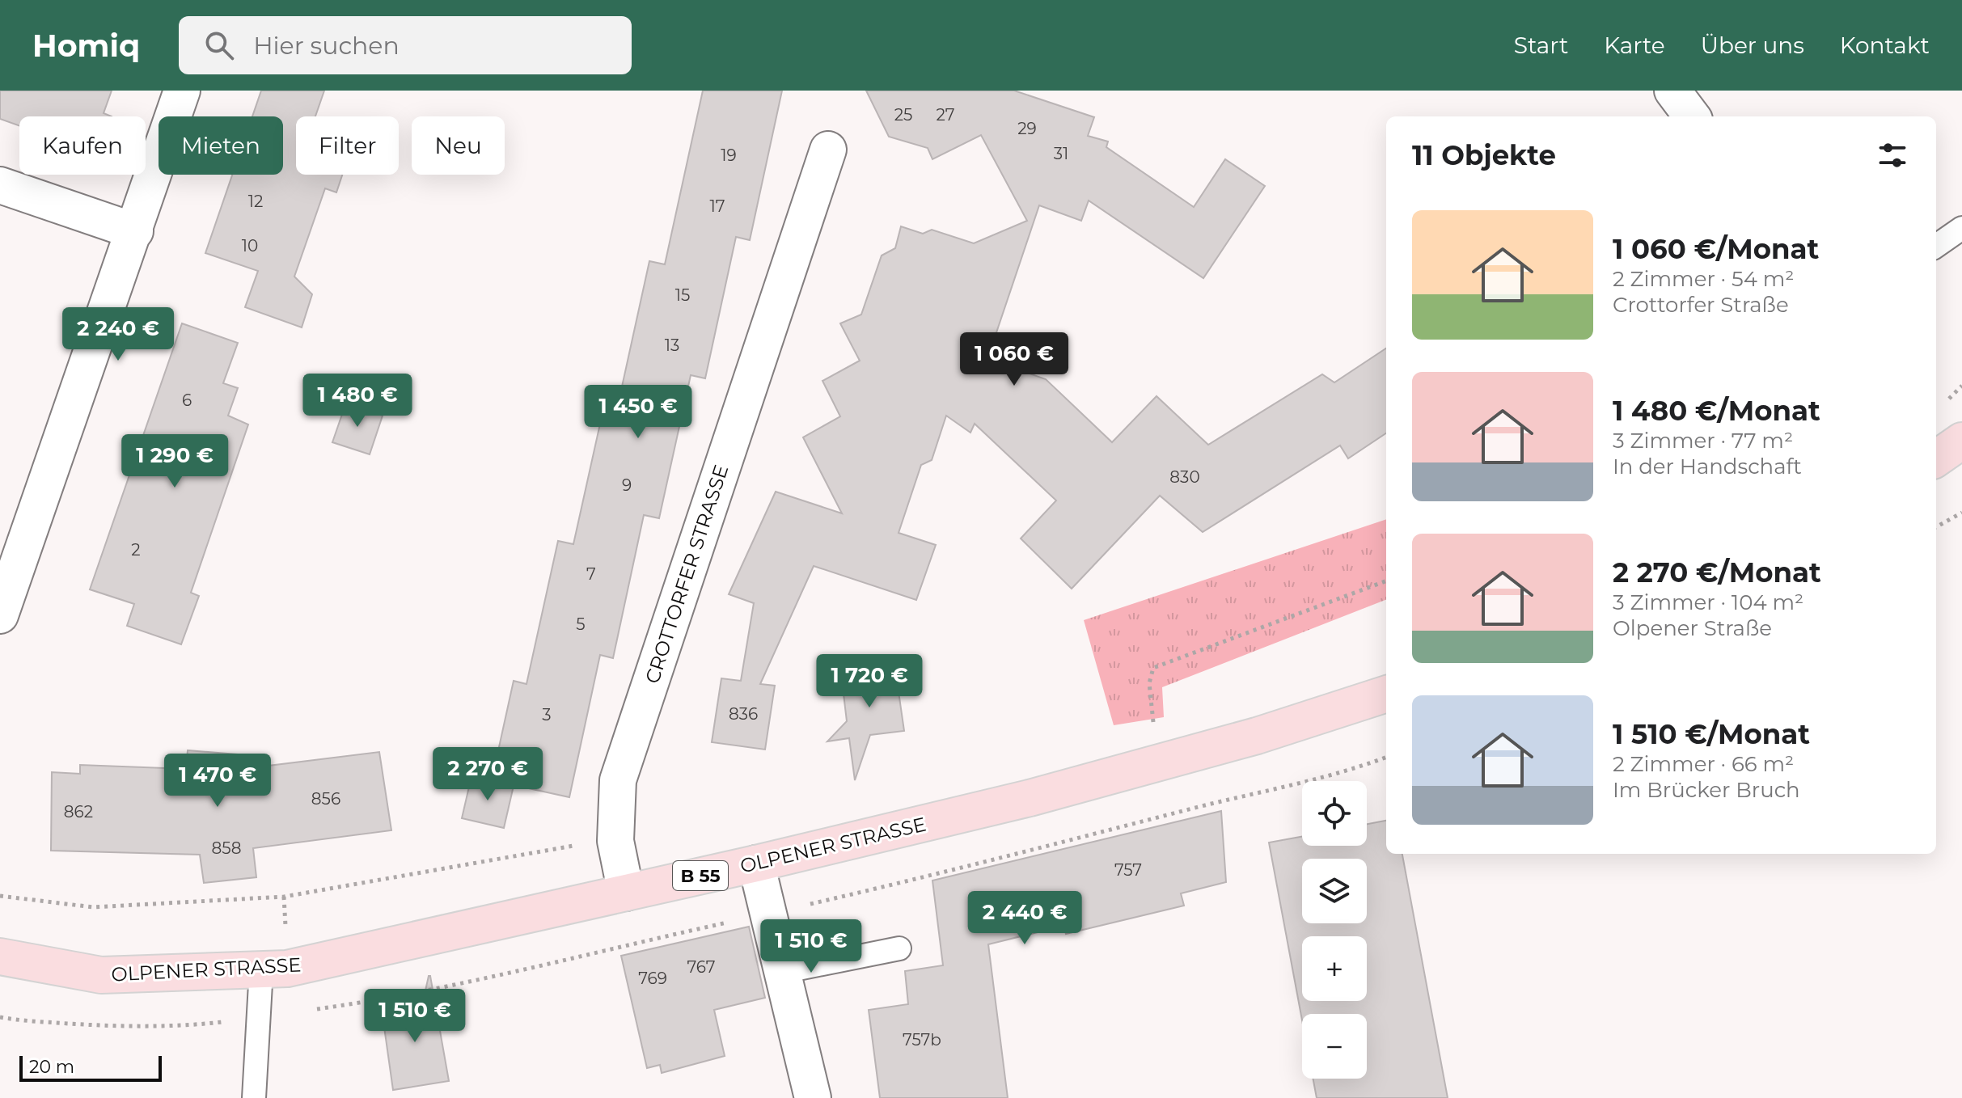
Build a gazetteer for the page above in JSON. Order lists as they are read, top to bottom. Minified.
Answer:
{"streets":{"main road":["OLPENER STRASSE","B 55"],"street":["CROTTORFER STRASSE"]},"crossings":[["CROTTORFER STRASSE","OLPENER STRASSE"]],"house_numbers":["25","27","29","31","19","12","17","10","15","13","6","830","9","2","7","5","836","3","856","862","858","757","767","769","757b"],"scale_bar":"20 m","page":{"header":"Homiq","search":"Hier suchen","nav":["Start","Karte","Über uns","Kontakt"],"chip":["Kaufen","Mieten","Filter","Neu"],"heading":"11 Objekte","list":[{"name":"1 060 €/Monat","note":"2 Zimmer · 54 m² · Crottorfer Straße"},{"name":"1 480 €/Monat","note":"3 Zimmer · 77 m² · In der Handschaft"},{"name":"2 270 €/Monat","note":"3 Zimmer · 104 m² · Olpener Straße"},{"name":"1 510 €/Monat","note":"2 Zimmer · 66 m² · Im Brücker Bruch"}],"price":["2 240 €","1 060 €","1 480 €","1 450 €","1 290 €","1 720 €","2 270 €","1 470 €","2 440 €","1 510 €","1 510 €"],"map_buttons":["+","−"],"scale":"20 m"}}
